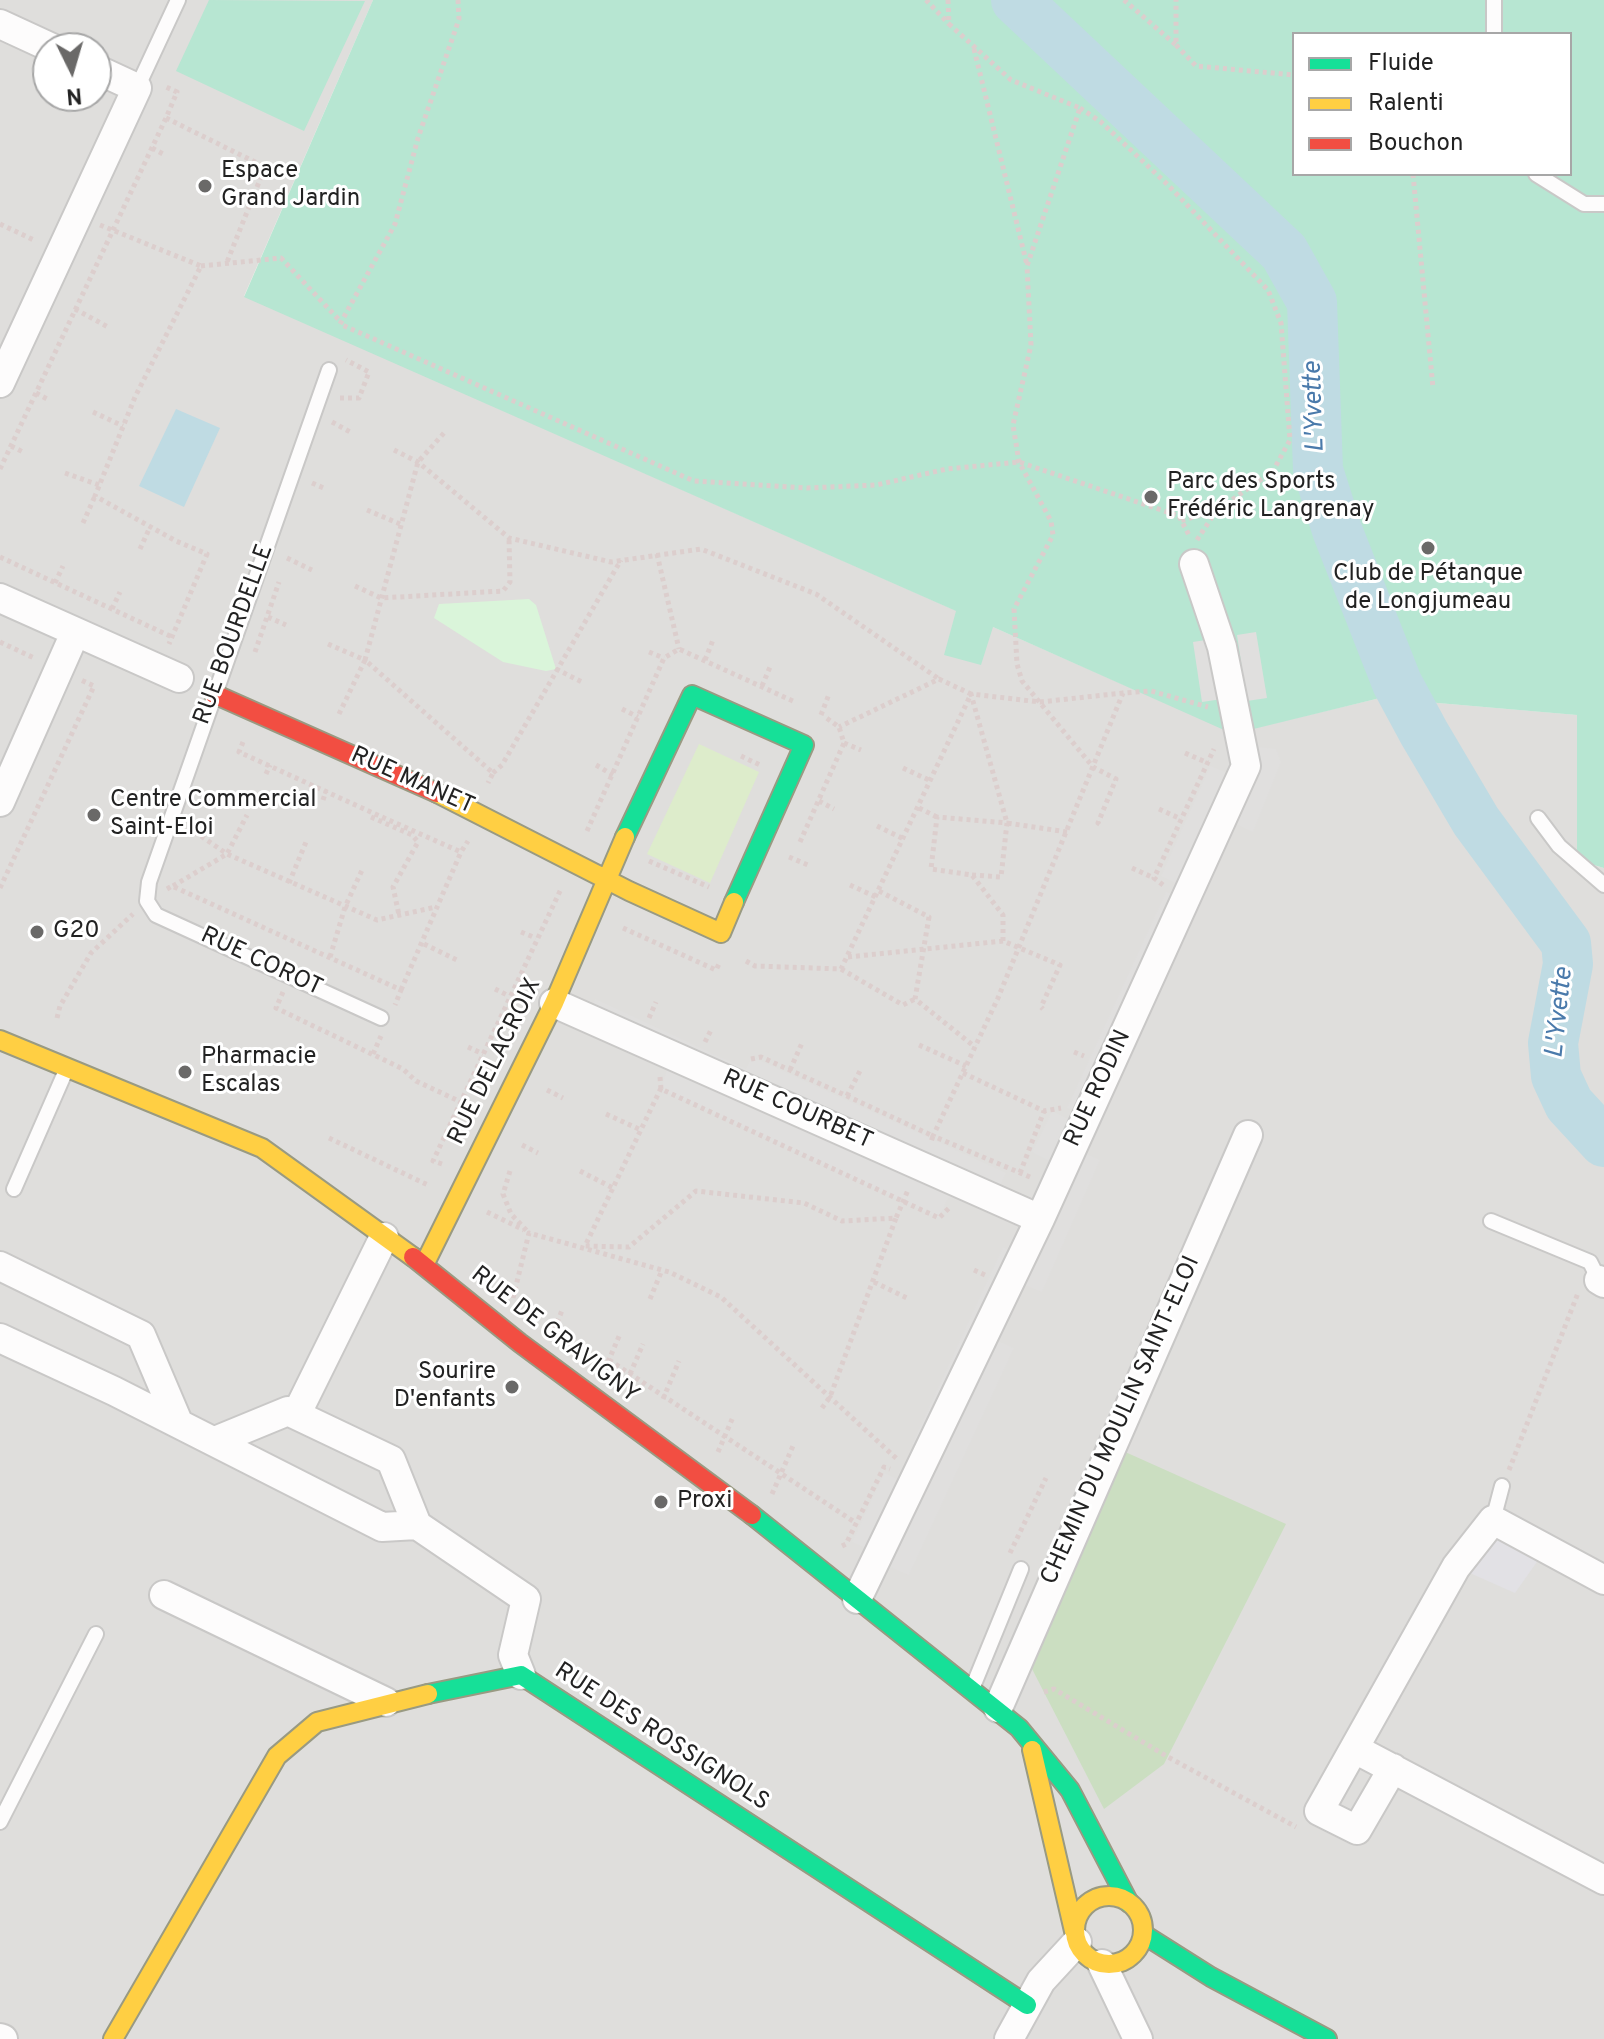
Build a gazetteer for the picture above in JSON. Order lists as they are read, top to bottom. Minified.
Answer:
{"streets":{"street":["RUE MANET","RUE DELACROIX","RUE RODIN","RUE COURBET","RUE DE GRAVIGNY","CHEMIN DU MOULIN SAINT-ELOI","RUE DES ROSSIGNOLS"],"lane":["RUE BOURDELLE","RUE COROT"]},"crossings":[["RUE BOURDELLE","RUE MANET"],["RUE BOURDELLE","RUE COROT"],["RUE MANET","RUE DELACROIX"],["RUE DELACROIX","RUE COURBET"],["RUE DELACROIX","RUE DE GRAVIGNY"],["RUE RODIN","RUE COURBET"],["RUE RODIN","RUE DE GRAVIGNY"],["RUE DE GRAVIGNY","CHEMIN DU MOULIN SAINT-ELOI"]],"water":["L'Yvette"],"places":["Espace Grand Jardin","Parc des Sports Frédéric Langrenay","Club de Pétanque de Longjumeau","Centre Commercial Saint-Eloi","G20","Pharmacie Escalas","Sourire D'enfants","Proxi"],"legend":["Fluide","Ralenti","Bouchon"],"north":"bottom"}
